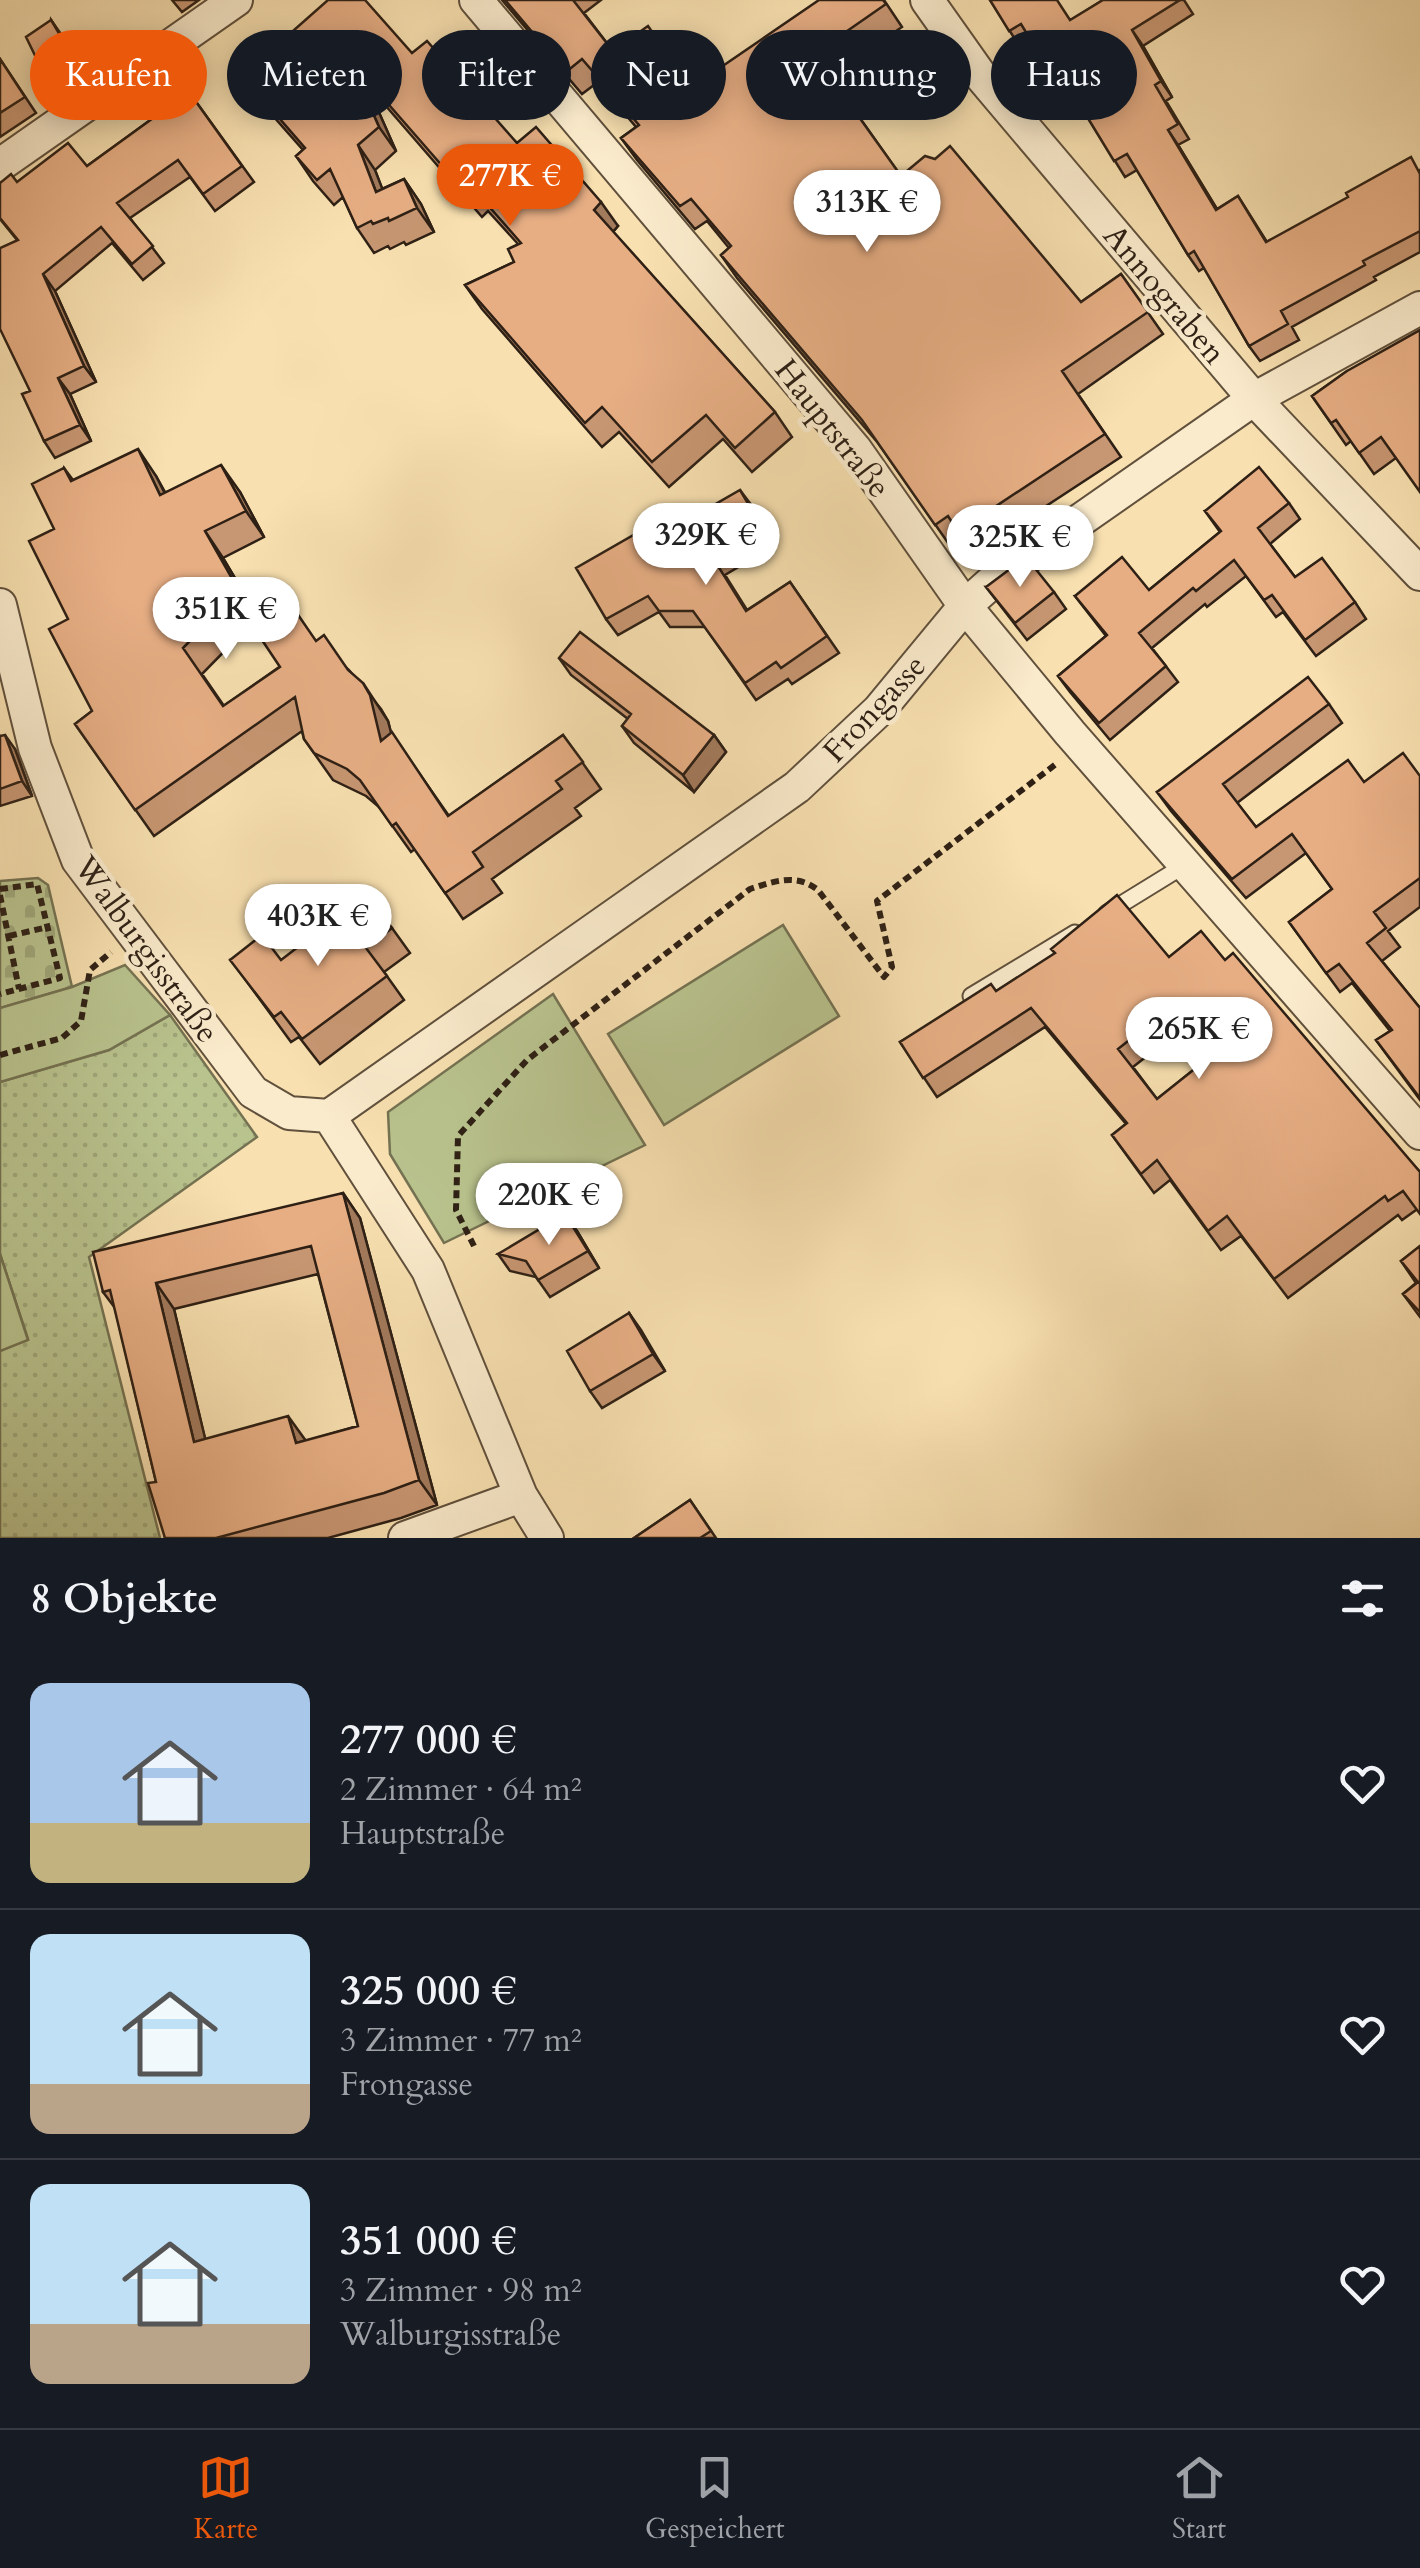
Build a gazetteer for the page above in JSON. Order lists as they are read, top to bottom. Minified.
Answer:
{"streets":{"street":["Annograben","Hauptstraße","Frongasse","Walburgisstraße"]},"crossings":[["Annograben","Frongasse"],["Hauptstraße","Frongasse"],["Frongasse","Walburgisstraße"]],"page":{"chip":["Kaufen","Mieten","Filter","Neu","Wohnung","Haus"],"price":["277K €","313K €","329K €","325K €","351K €","403K €","265K €","220K €"],"heading":"8 Objekte","list":[{"name":"277 000 €","note":"2 Zimmer · 64 m² · Hauptstraße"},{"name":"325 000 €","note":"3 Zimmer · 77 m² · Frongasse"},{"name":"351 000 €","note":"3 Zimmer · 98 m² · Walburgisstraße"}],"tabs":["Karte","Gespeichert","Start"]}}
